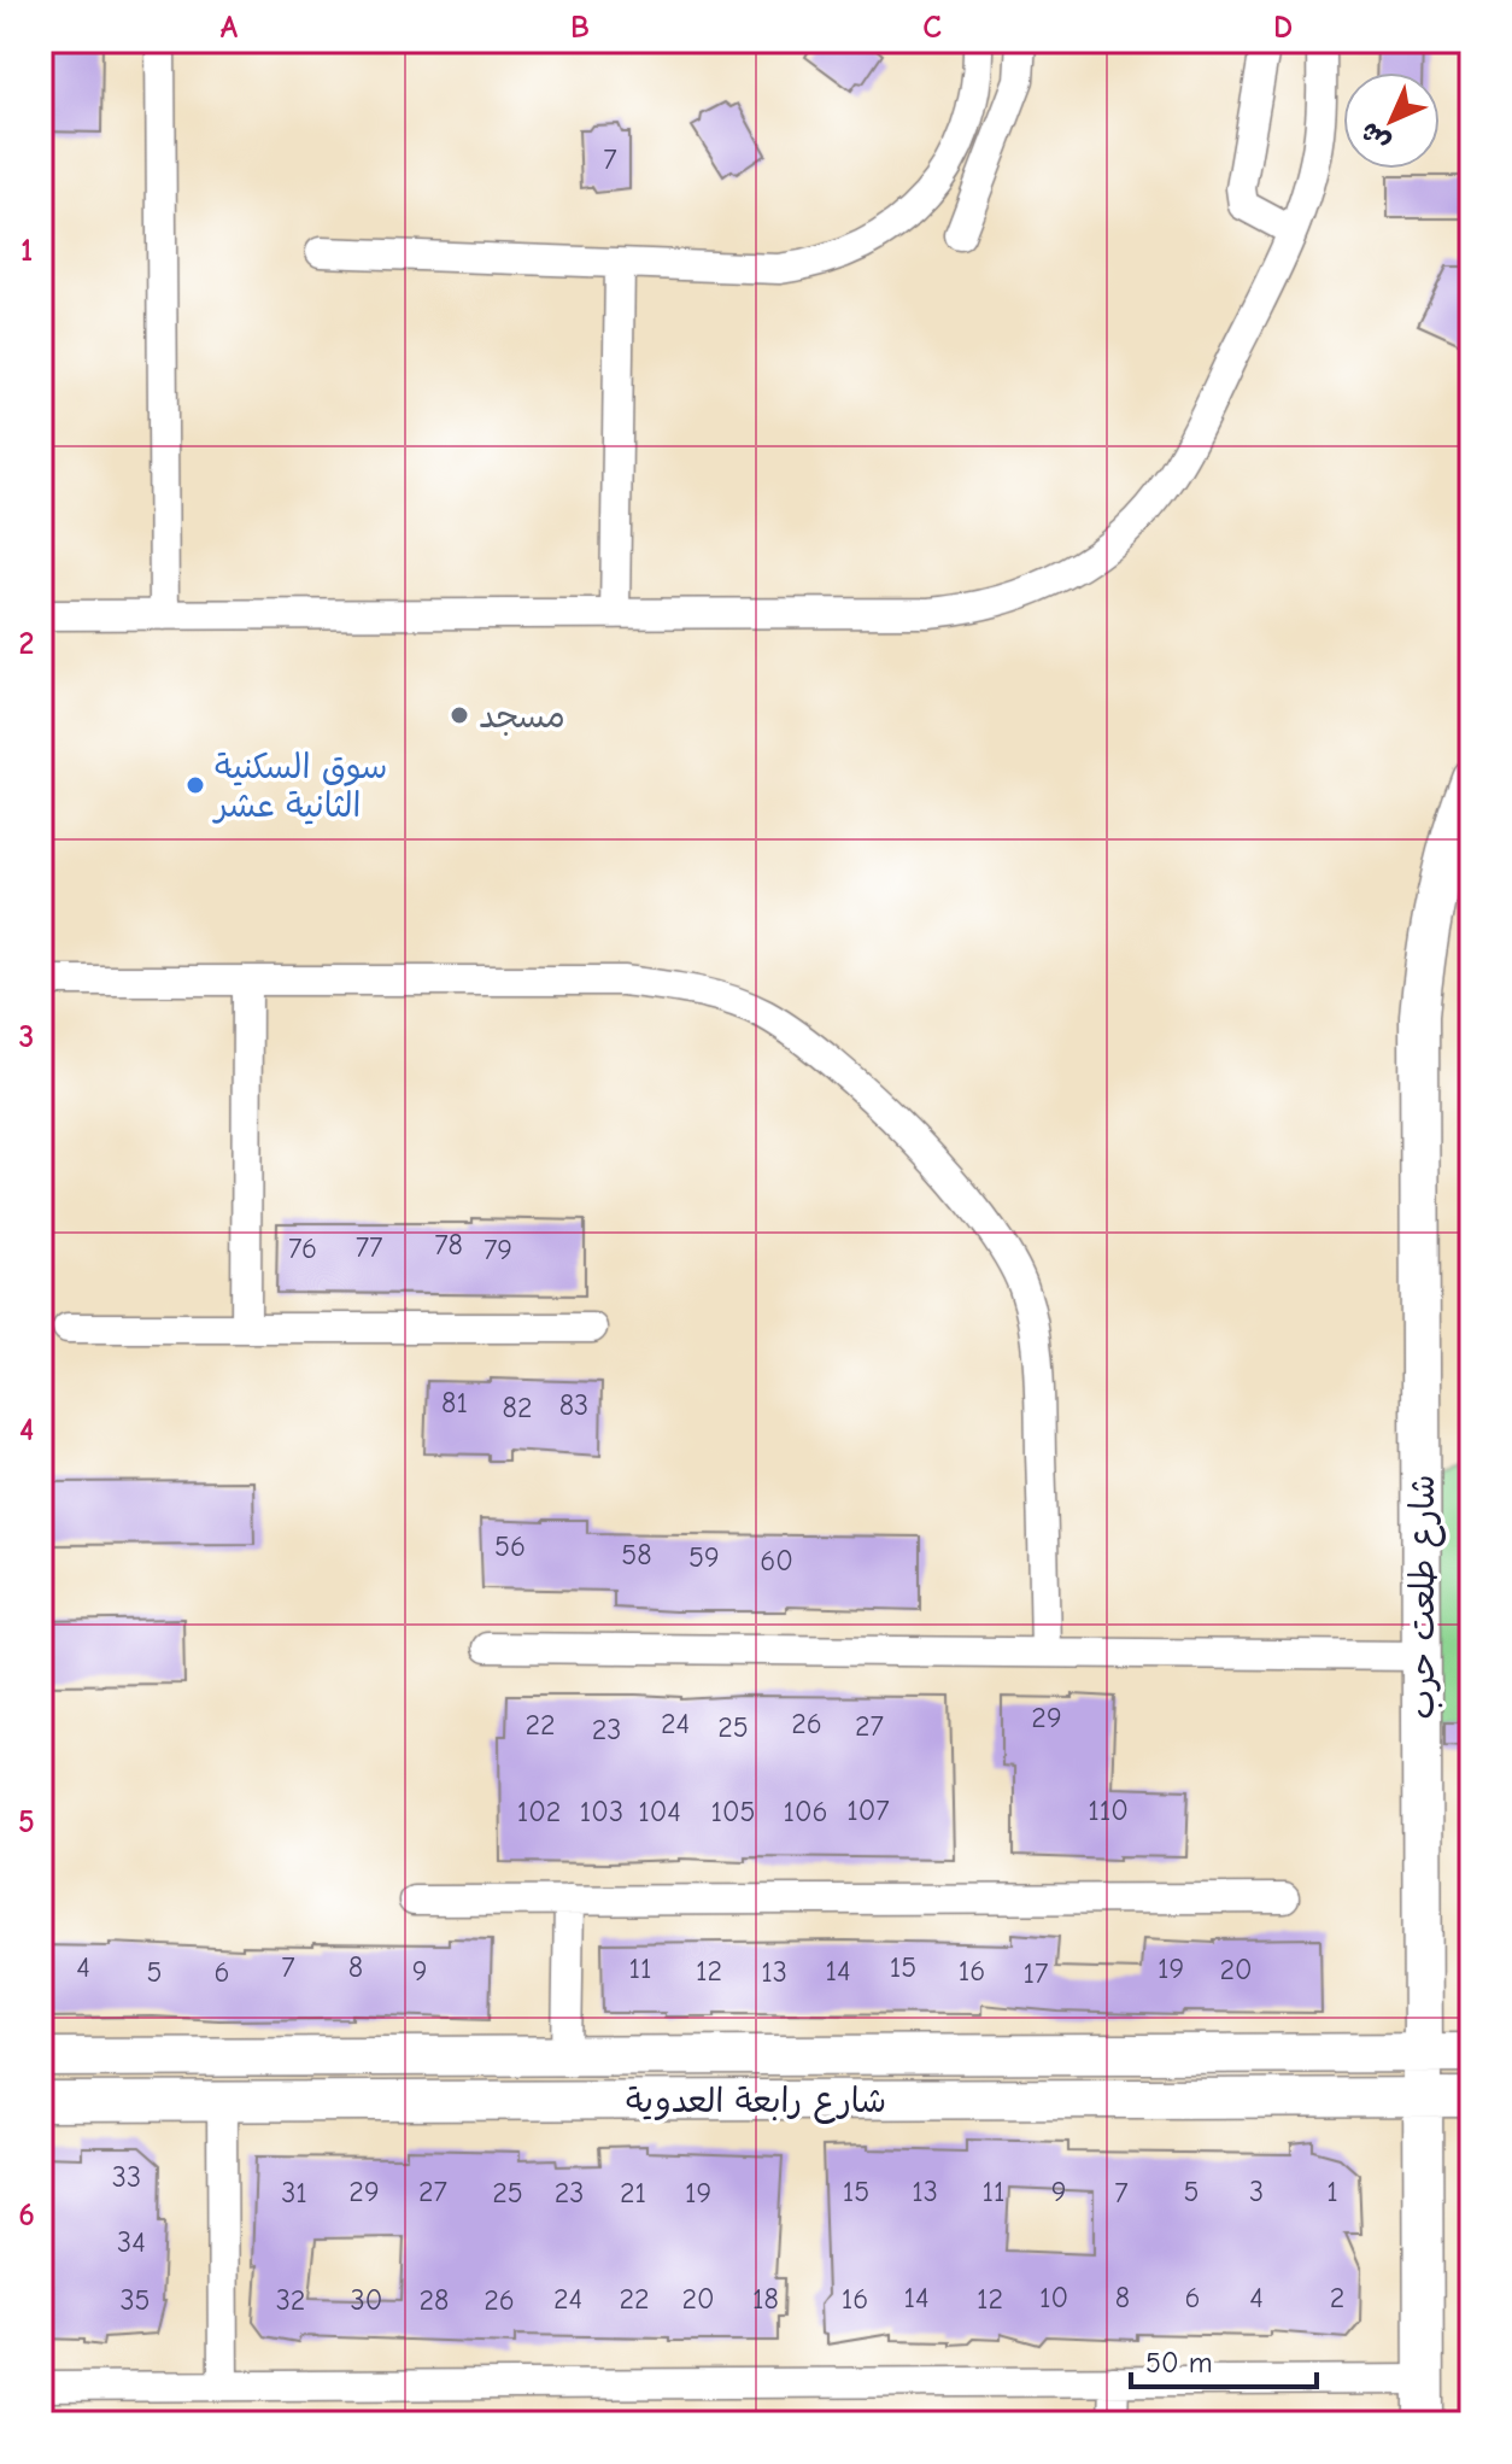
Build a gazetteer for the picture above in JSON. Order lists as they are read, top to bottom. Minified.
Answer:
{"streets":{"street":["شارع طلعت حرب","شارع رابعة العدوية"]},"crossings":[["شارع طلعت حرب","شارع رابعة العدوية"]],"places":["مسجد","سوق السكنية الثانية عشر"],"house_numbers":["7","78","77","76","79","81","83","82","56","58","59","60","29","24","26","22","27","25","23","107","110","102","103","104","105","106","4","7","8","15","11","19","20","9","12","14","16","5","6","13","17","33","29","27","15","13","11","9","5","3","1","31","25","23","21","19","7","34","14","10","8","6","4","2","24","22","20","18","16","12","35","32","30","28","26"],"scale_bar":"50 m","north":"bottom left","grid":{"columns":["A","B","C","D"],"rows":["1","2","3","4","5","6"]}}
